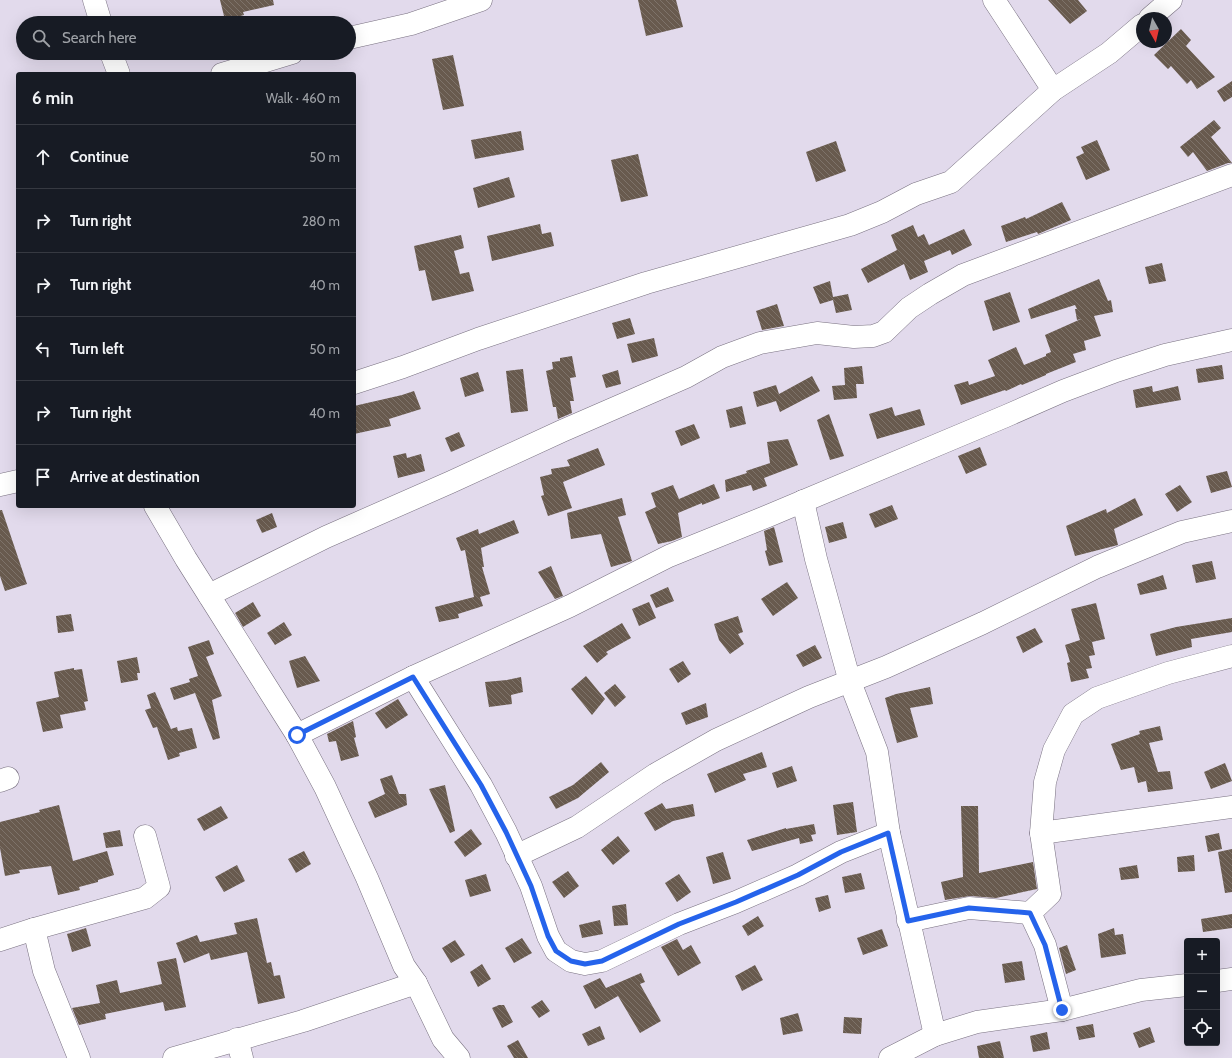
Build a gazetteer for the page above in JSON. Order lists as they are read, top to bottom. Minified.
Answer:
{"north":"bottom","page":{"search":"Search here","heading":["6 min","Walk · 460 m"],"list":[["Continue","50 m"],["Turn right","280 m"],["Turn right","40 m"],["Turn left","50 m"],["Turn right","40 m"],"Arrive at destination"],"map_buttons":["+","−"]}}
